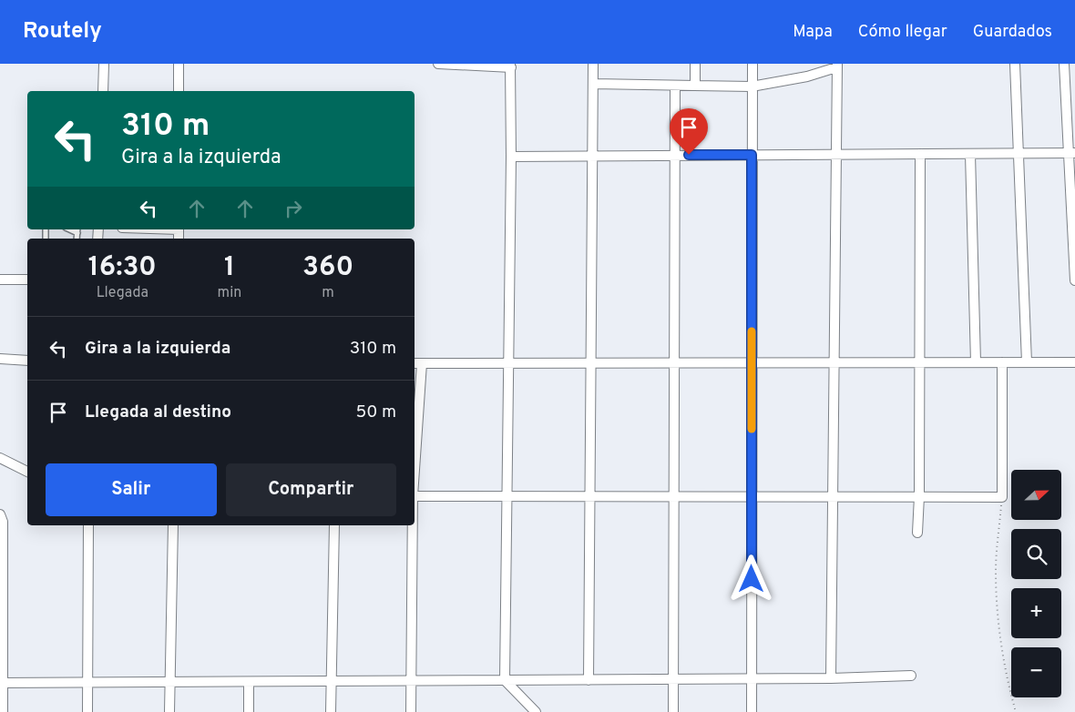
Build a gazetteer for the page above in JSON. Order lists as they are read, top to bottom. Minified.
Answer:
{"north":"right","page":{"header":"Routely","nav":["Mapa","Cómo llegar","Guardados"],"turn":["310 m","Gira a la izquierda"],"eta":["16:30","Llegada","1","min","360","m"],"list":[{"name":"Gira a la izquierda","value":"310 m"},{"name":"Llegada al destino","value":"50 m"}],"buttons":["Salir","Compartir"],"map_buttons":["+","−"]}}
